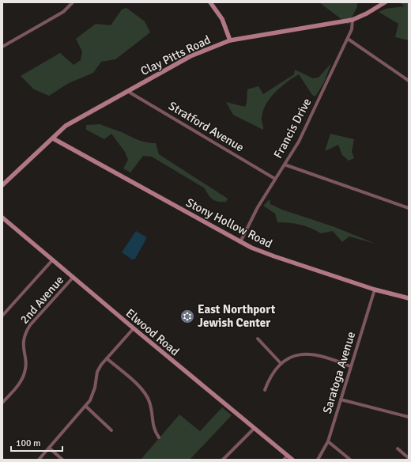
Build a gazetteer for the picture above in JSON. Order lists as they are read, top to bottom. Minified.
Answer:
{"streets":{"street":["Clay Pitts Road","Stratford Avenue","Francis Drive","Stony Hollow Road","2nd Avenue","Elwood Road","Saratoga Avenue"]},"crossings":[["Clay Pitts Road","Stratford Avenue"],["Clay Pitts Road","Francis Drive"],["Clay Pitts Road","Stony Hollow Road"],["Stratford Avenue","Francis Drive"],["Francis Drive","Stony Hollow Road"],["Stony Hollow Road","Saratoga Avenue"],["2nd Avenue","Elwood Road"]],"places":{"synagogue":["East Northport Jewish Center"]},"scale_bar":"100 m"}
